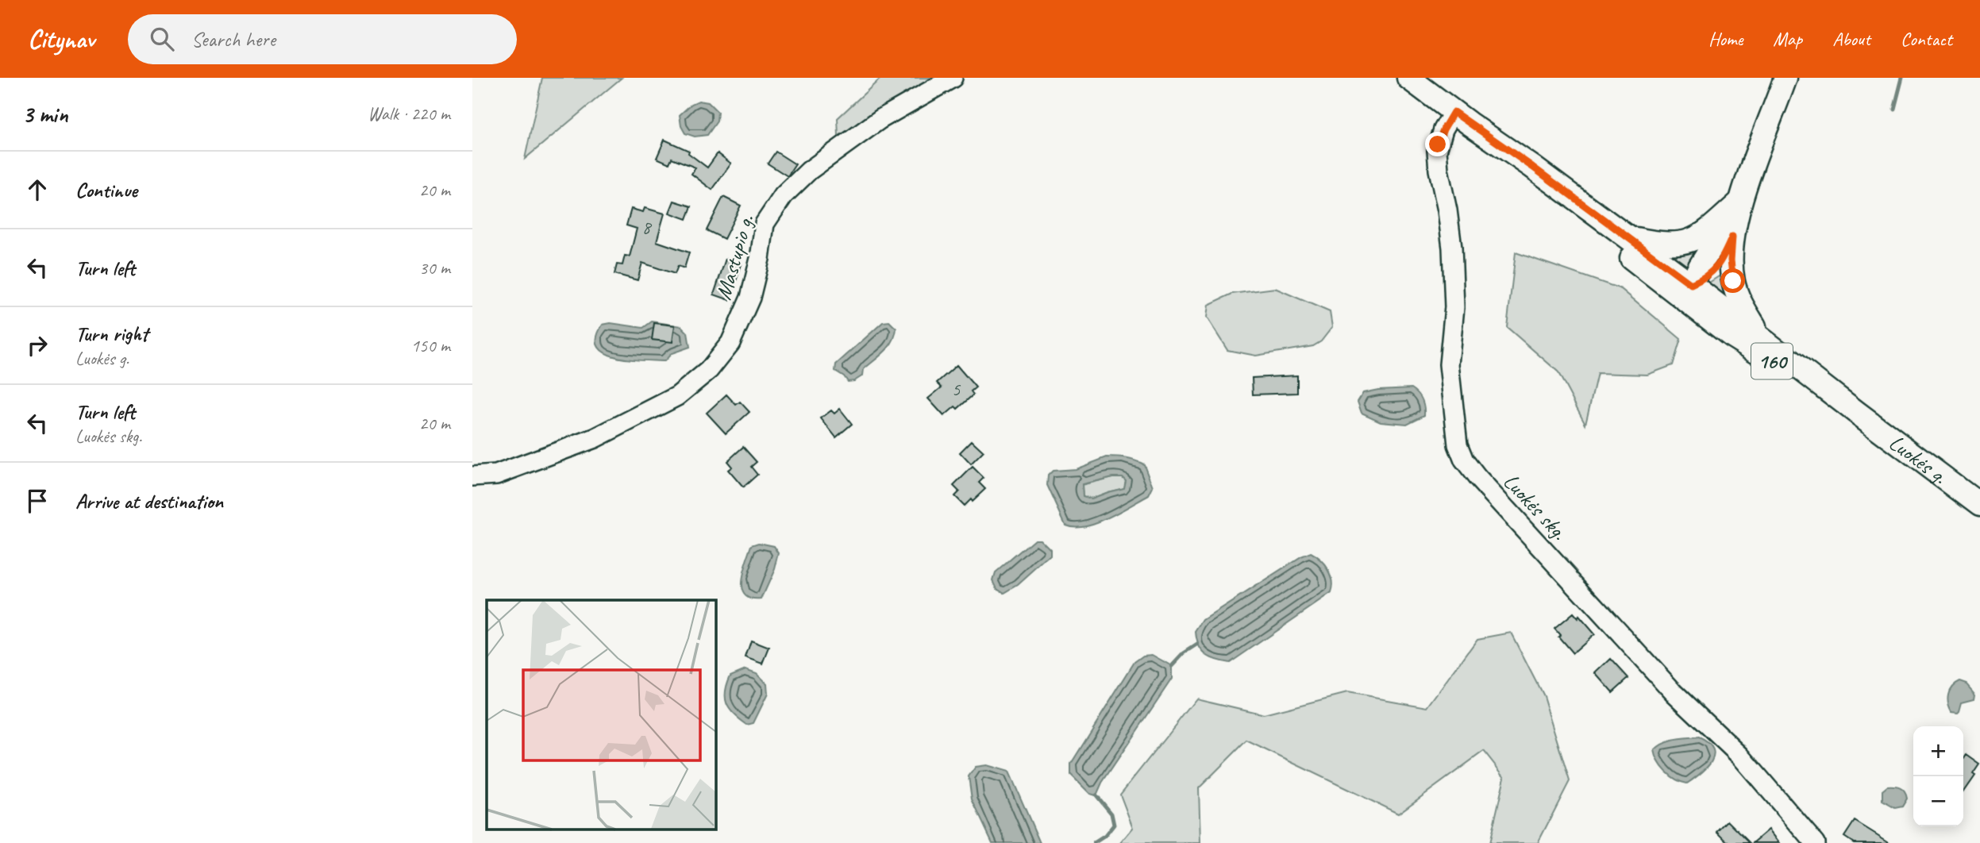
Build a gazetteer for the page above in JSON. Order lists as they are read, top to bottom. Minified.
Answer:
{"streets":{"main road":["160","Luokės g."],"street":["Mastupio g.","Luokės skg."]},"crossings":[["160","Luokės g."],["Luokės g.","Luokės skg."]],"house_numbers":["8","5"],"page":{"header":"Citynav","search":"Search here","nav":["Home","Map","About","Contact"],"heading":["3 min","Walk · 220 m"],"list":[["Continue","20 m"],["Turn left","30 m"],["Turn right","Luokės g.","150 m"],["Turn left","Luokės skg.","20 m"],"Arrive at destination"],"map_buttons":["+","−"]}}
